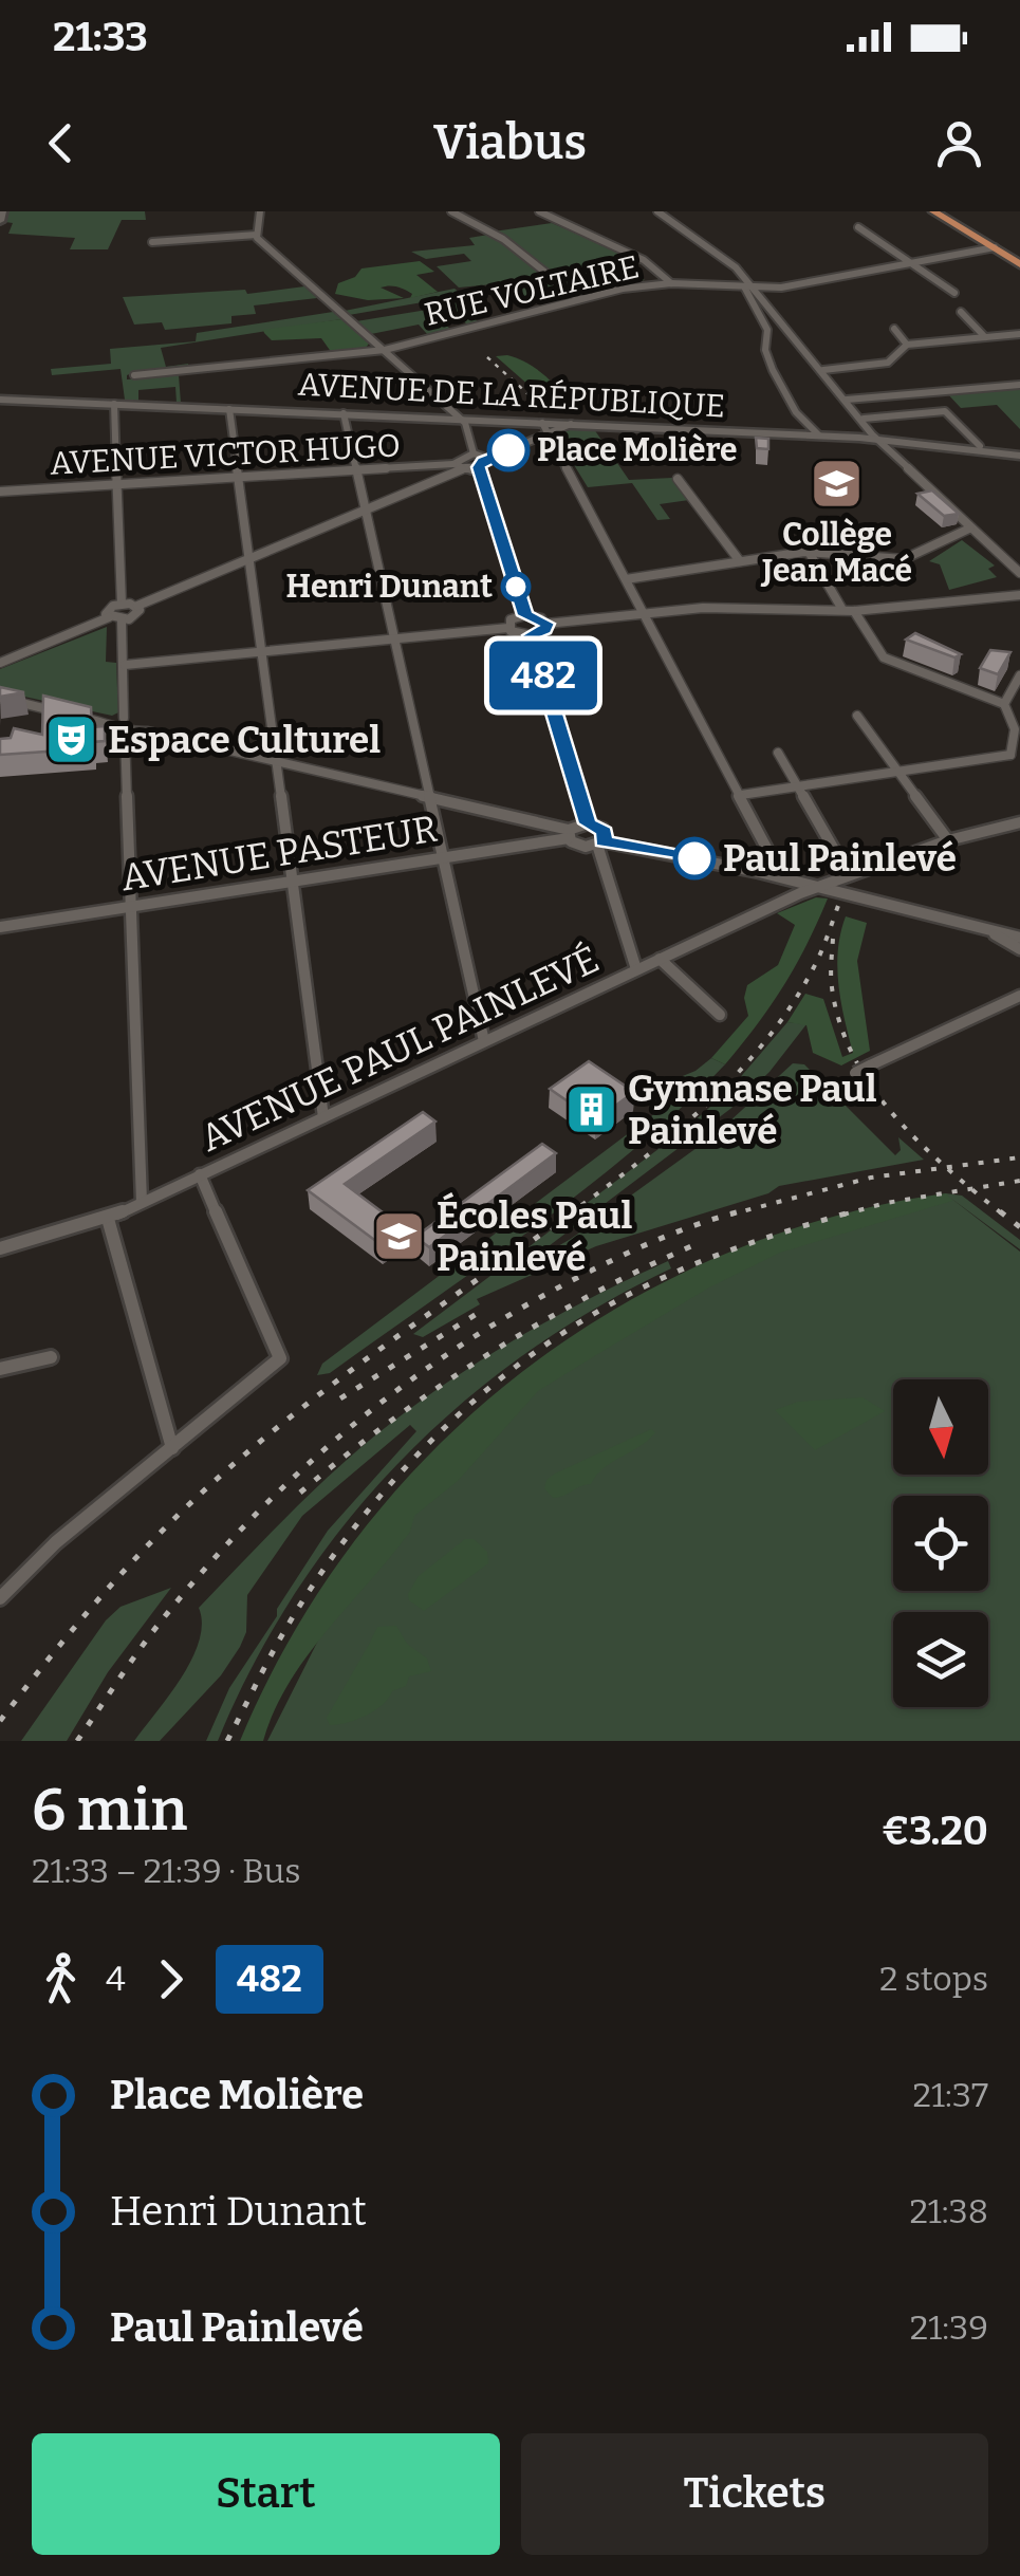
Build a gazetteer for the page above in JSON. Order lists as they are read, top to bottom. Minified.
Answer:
{"streets":{"main road":["AVENUE DE LA RÉPUBLIQUE"],"street":["RUE VOLTAIRE","AVENUE VICTOR HUGO","AVENUE PASTEUR","AVENUE PAUL PAINLEVÉ"]},"places":{"other":["Place Molière","Henri Dunant","Paul Painlevé"],"school or university":["Collège Jean Macé","Écoles Paul Painlevé"],"theatre":["Espace Culturel"],"building":["Gymnase Paul Painlevé"]},"lines":["bus line 482"],"north":"bottom","page":{"status":"21:33","header":"Viabus","on_map":"482","heading":["6 min","21:33 – 21:39 · Bus","€3.20"],"legs":["4","482","2 stops"],"list":[{"name":"Place Molière","value":"21:37"},{"name":"Henri Dunant","value":"21:38"},{"name":"Paul Painlevé","value":"21:39"}],"buttons":["Start","Tickets"]}}
